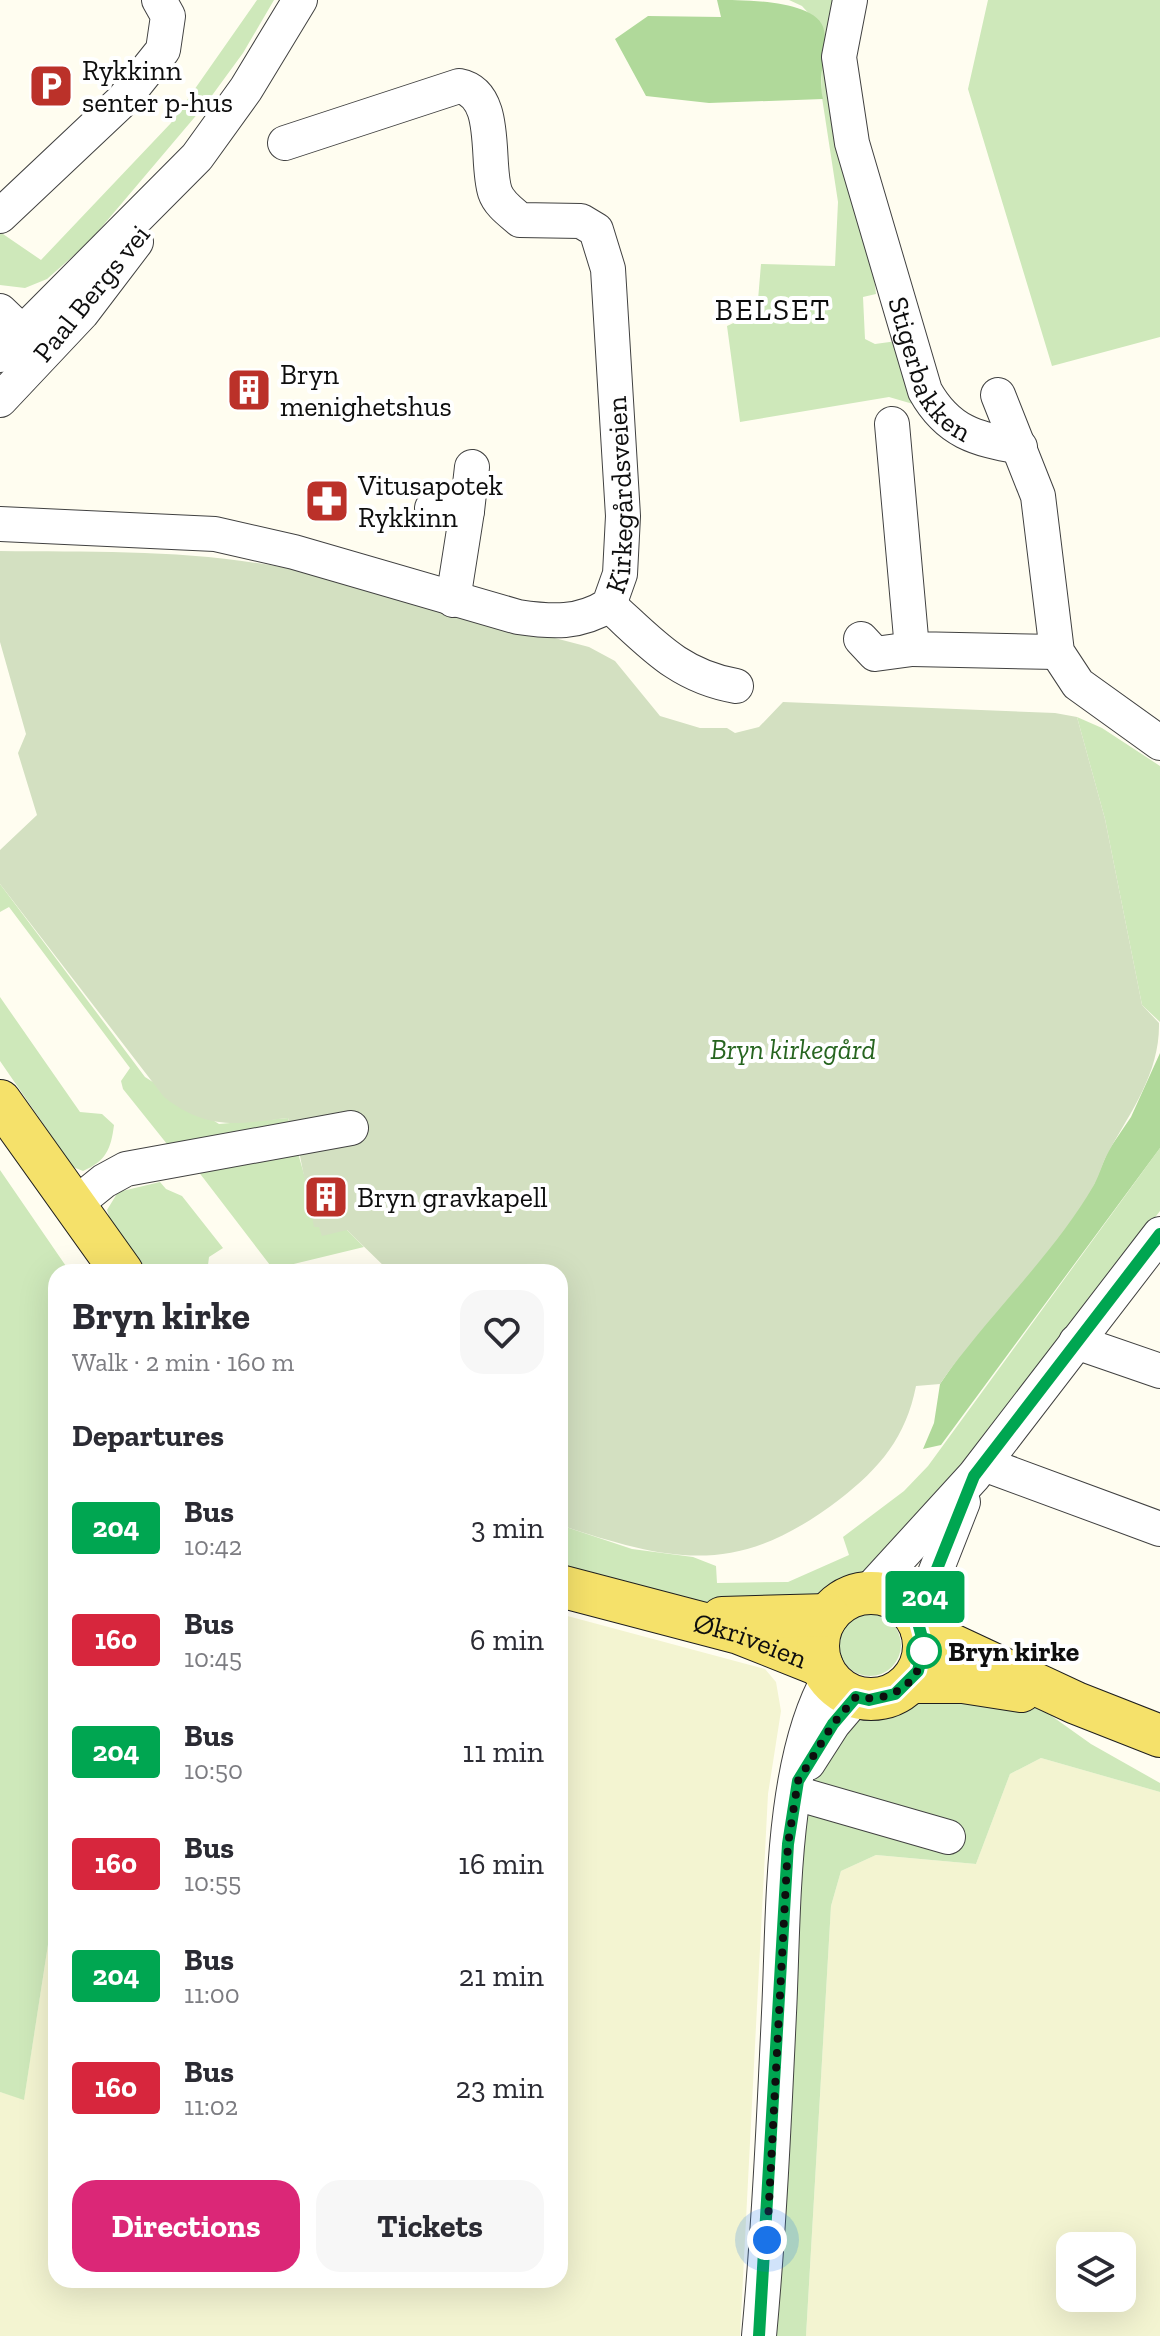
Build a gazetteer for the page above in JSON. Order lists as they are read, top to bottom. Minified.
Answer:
{"streets":{"main road":["Økriveien"],"street":["Paal Bergs vei","Stigerbakken","Kirkegårdsveien"]},"districts":["BELSET"],"parks":["Bryn kirkegård"],"places":{"parking":["Rykkinn senter p-hus"],"building":["Bryn menighetshus","Bryn gravkapell"],"pharmacy":["Vitusapotek Rykkinn"],"other":["Bryn kirke"]},"lines":["bus line 204"],"page":{"on_map":"204","heading":[["Bryn kirke","Walk · 2 min · 160 m"],"Departures"],"list":[{"mark":"204","name":"Bus","note":"10:42","value":"3 min"},{"mark":"160","name":"Bus","note":"10:45","value":"6 min"},{"mark":"204","name":"Bus","note":"10:50","value":"11 min"},{"mark":"160","name":"Bus","note":"10:55","value":"16 min"},{"mark":"204","name":"Bus","note":"11:00","value":"21 min"},{"mark":"160","name":"Bus","note":"11:02","value":"23 min"}],"buttons":["Directions","Tickets"]}}
